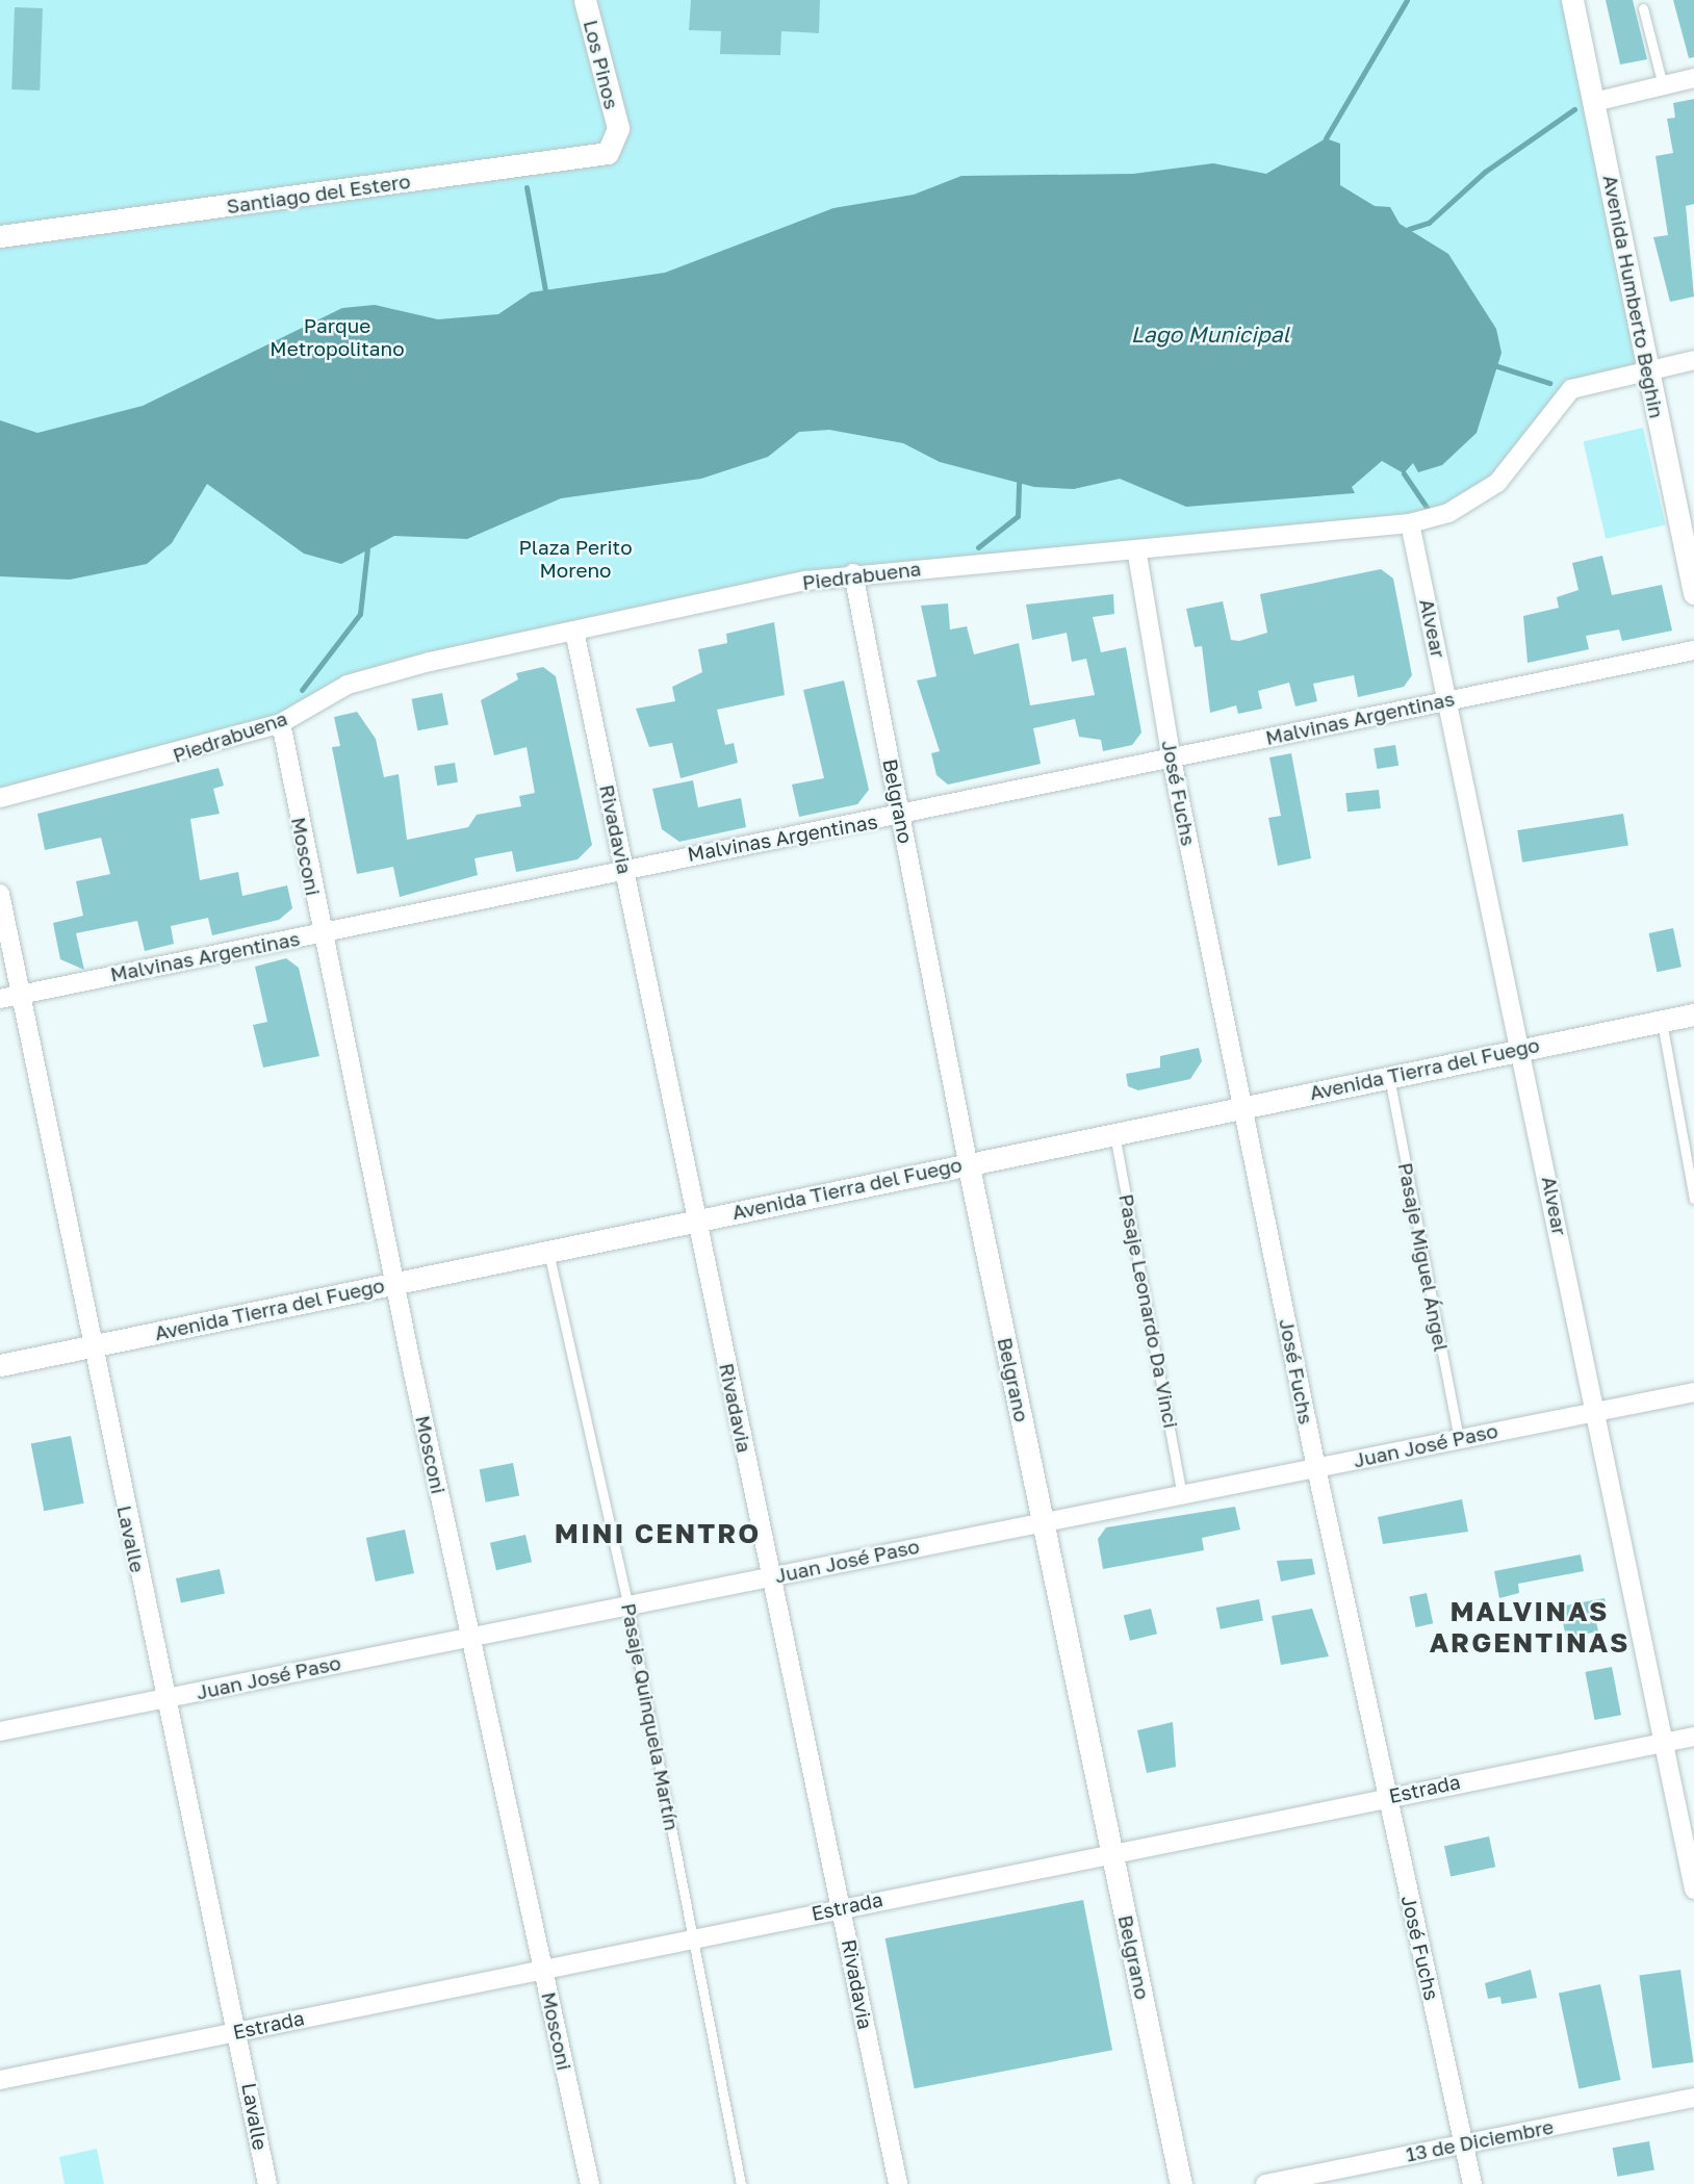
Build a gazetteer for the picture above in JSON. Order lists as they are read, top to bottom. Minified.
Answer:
{"streets":{"street":["Los Pinos","Santiago del Estero","Avenida Humberto Beghin","Piedrabuena","Alvear","Malvinas Argentinas","José Fuchs","Belgrano","Rivadavia","Mosconi","Avenida Tierra del Fuego","Juan José Paso","Lavalle","Estrada","13 de Diciembre"],"lane":["Pasaje Miguel Ángel","Pasaje Leonardo Da Vinci","Pasaje Quinquela Martín"]},"crossings":[["Los Pinos","Santiago del Estero"],["Avenida Humberto Beghin","Piedrabuena"],["Piedrabuena","Alvear"],["Piedrabuena","José Fuchs"],["Piedrabuena","Belgrano"],["Piedrabuena","Rivadavia"],["Piedrabuena","Mosconi"],["Alvear","Malvinas Argentinas"],["Alvear","Avenida Tierra del Fuego"],["Alvear","Juan José Paso"],["Alvear","Estrada"],["Malvinas Argentinas","José Fuchs"],["Malvinas Argentinas","Belgrano"],["Malvinas Argentinas","Rivadavia"],["Malvinas Argentinas","Mosconi"],["Malvinas Argentinas","Lavalle"],["José Fuchs","Avenida Tierra del Fuego"],["José Fuchs","Juan José Paso"],["José Fuchs","Estrada"],["José Fuchs","13 de Diciembre"],["Belgrano","Avenida Tierra del Fuego"],["Belgrano","Juan José Paso"],["Belgrano","Estrada"],["Rivadavia","Avenida Tierra del Fuego"],["Rivadavia","Juan José Paso"],["Rivadavia","Estrada"],["Mosconi","Avenida Tierra del Fuego"],["Mosconi","Juan José Paso"],["Mosconi","Estrada"],["Avenida Tierra del Fuego","Pasaje Miguel Ángel"],["Avenida Tierra del Fuego","Pasaje Leonardo Da Vinci"],["Avenida Tierra del Fuego","Lavalle"],["Avenida Tierra del Fuego","Pasaje Quinquela Martín"],["Pasaje Miguel Ángel","Juan José Paso"],["Pasaje Leonardo Da Vinci","Juan José Paso"],["Juan José Paso","Lavalle"],["Juan José Paso","Pasaje Quinquela Martín"],["Lavalle","Estrada"],["Pasaje Quinquela Martín","Estrada"]],"districts":["MINI CENTRO","MALVINAS ARGENTINAS"],"water":["Lago Municipal"],"parks":["Parque Metropolitano","Plaza Perito Moreno"]}
